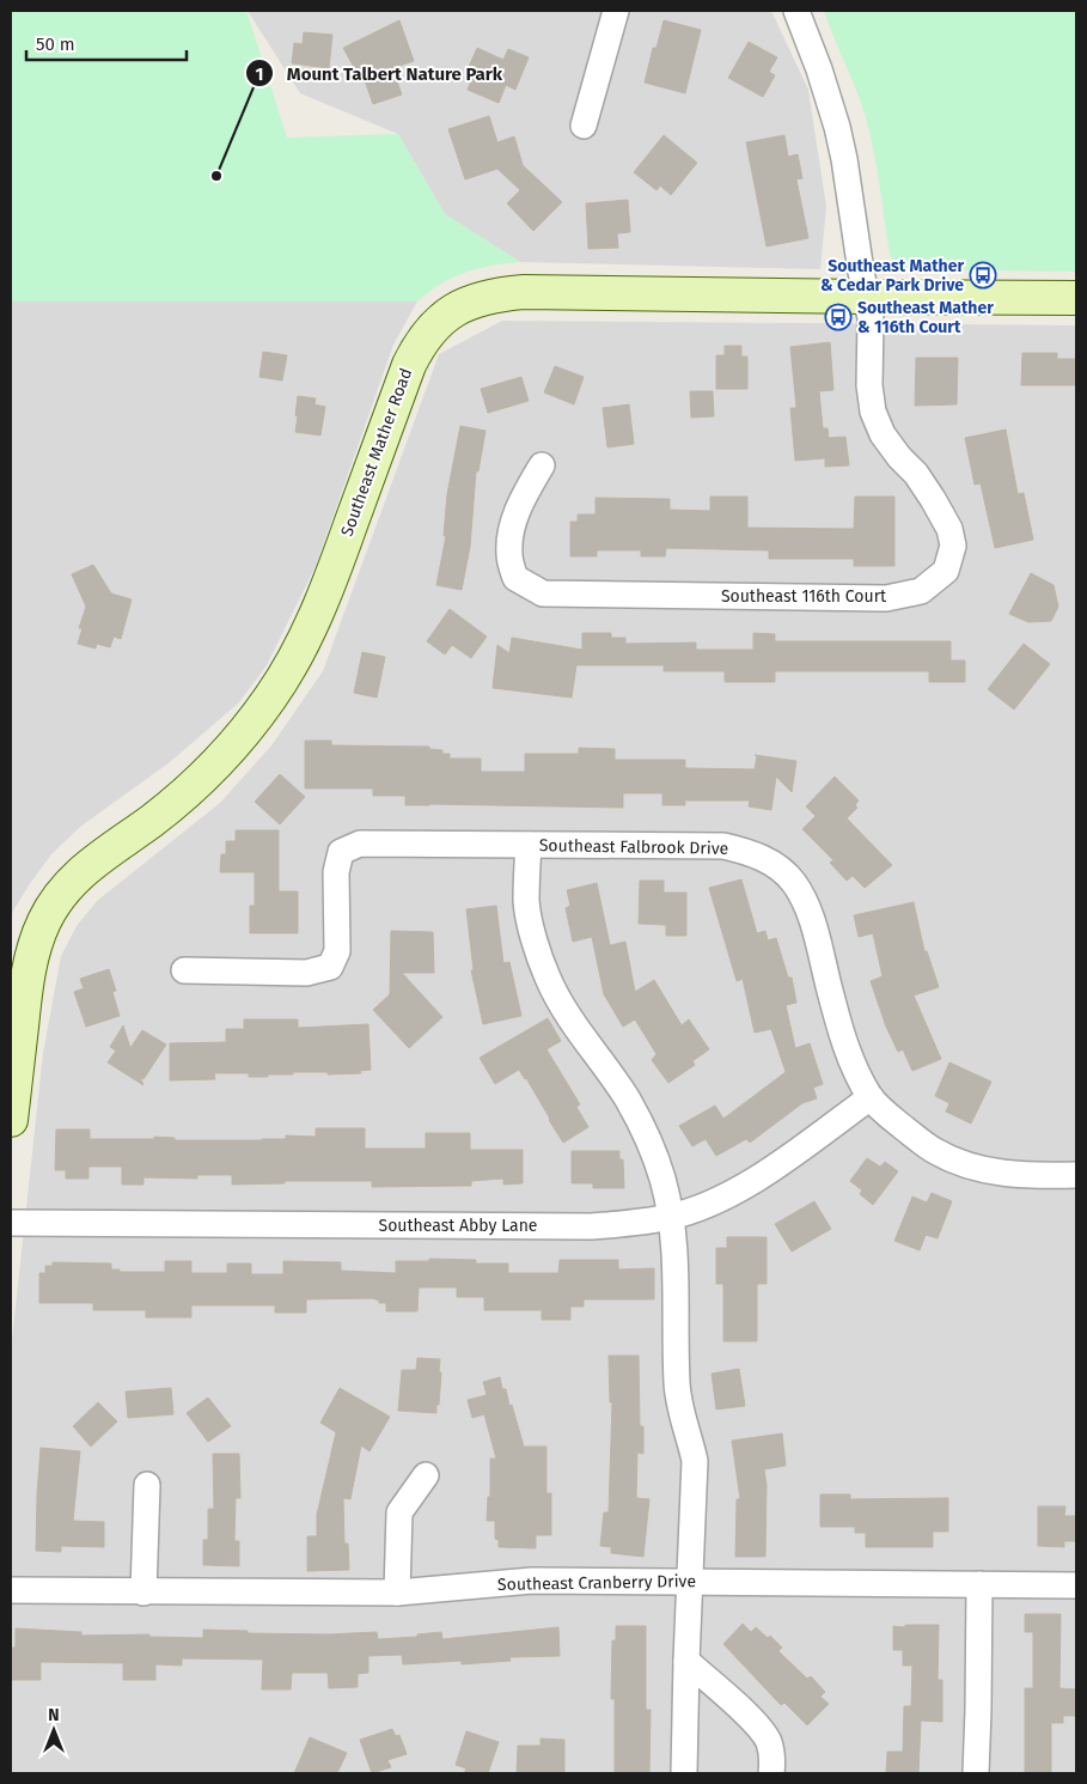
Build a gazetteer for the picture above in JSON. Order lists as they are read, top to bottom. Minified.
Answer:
{"streets":{"street":["Southeast Mather Road","Southeast 116th Court","Southeast Falbrook Drive","Southeast Abby Lane","Southeast Cranberry Drive"]},"crossings":[["Southeast Mather Road","Southeast 116th Court"],["Southeast Falbrook Drive","Southeast Abby Lane"]],"places":{"other":["Mount Talbert Nature Park"],"bus stop":["Southeast Mather & Cedar Park Drive","Southeast Mather & 116th Court"]},"scale_bar":"50 m","north":"top"}
